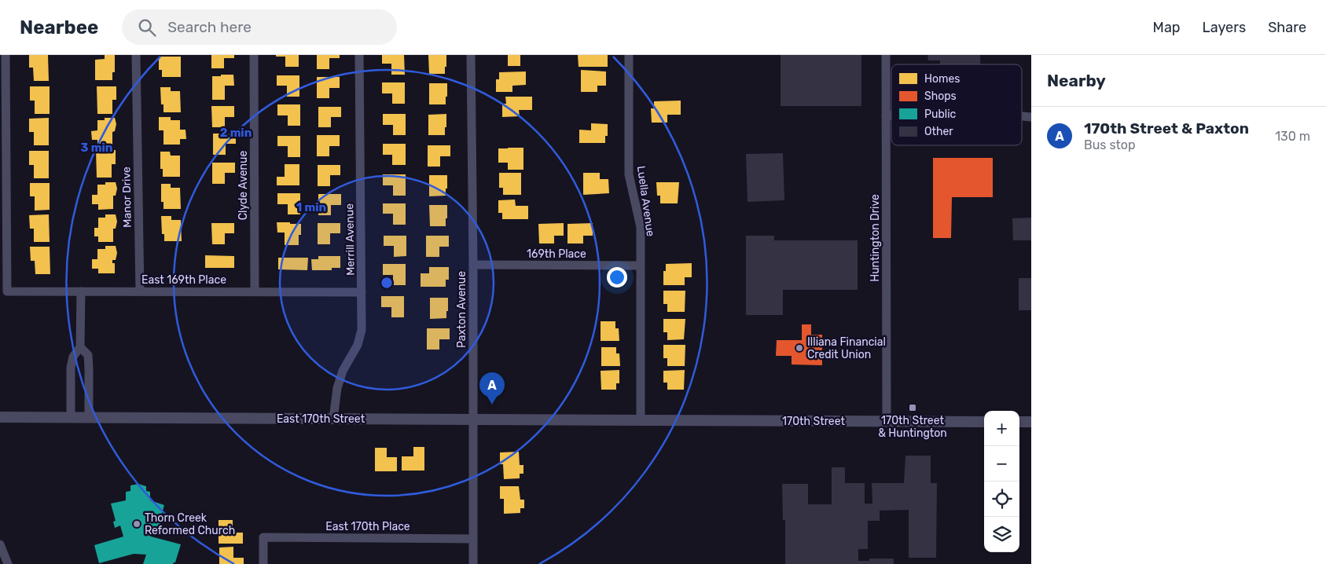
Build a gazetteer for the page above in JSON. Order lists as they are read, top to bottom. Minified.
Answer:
{"streets":{"street":["Clyde Avenue","Manor Drive","Luella Avenue","Huntington Drive","Merrill Avenue","169th Place","East 169th Place","Paxton Avenue","East 170th Street","170th Street","East 170th Place"]},"crossings":[["Clyde Avenue","East 169th Place"],["Manor Drive","East 169th Place"],["Luella Avenue","169th Place"],["Luella Avenue","East 170th Street"],["Luella Avenue","170th Street"],["Huntington Drive","170th Street"],["Merrill Avenue","East 169th Place"],["Merrill Avenue","East 170th Street"],["169th Place","Paxton Avenue"],["Paxton Avenue","East 170th Street"],["Paxton Avenue","East 170th Place"],["East 170th Street","170th Street"]],"places":{"other":["Illiana Financial Credit Union","Thorn Creek Reformed Church"],"transit":["170th Street & Huntington"]},"legend":["Homes","Shops","Public","Other"],"page":{"header":"Nearbee","search":"Search here","nav":["Map","Layers","Share"],"heading":"Nearby","list":[{"mark":"A","name":"170th Street & Paxton","note":"Bus stop","value":"130 m"}],"pins":"A","map_buttons":["+","−"]},"rings":["2 min","3 min","1 min"]}
